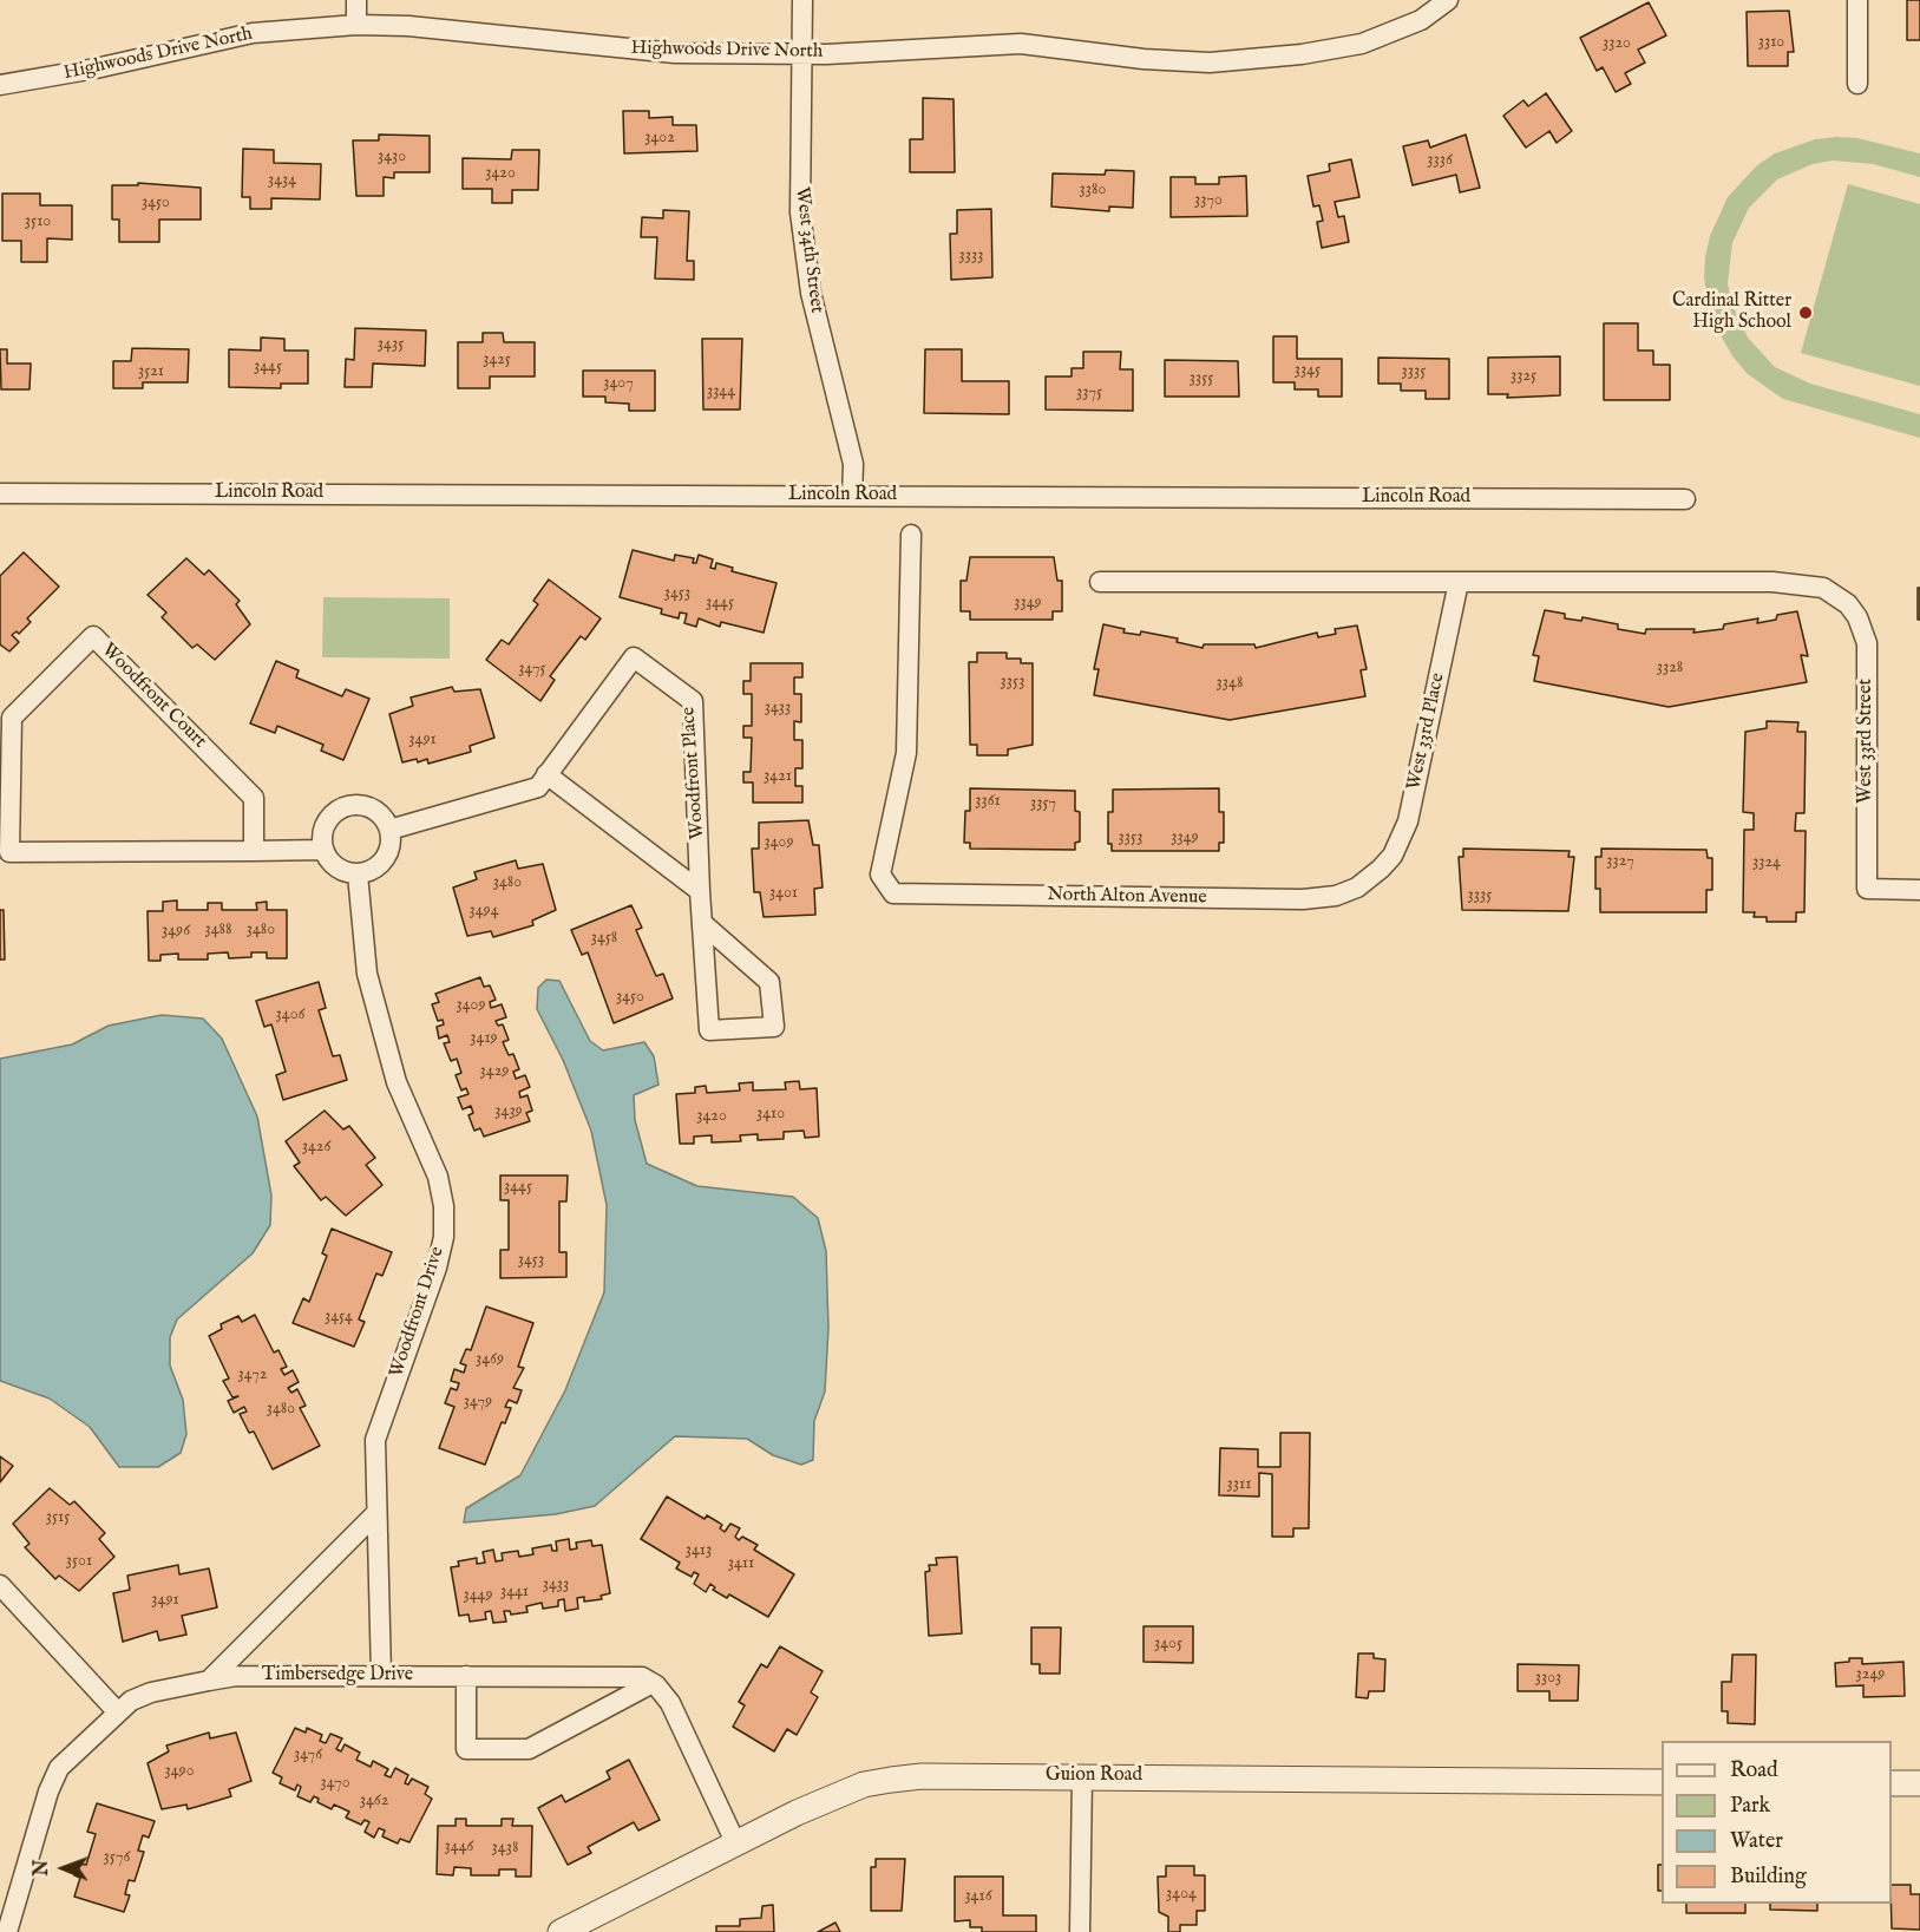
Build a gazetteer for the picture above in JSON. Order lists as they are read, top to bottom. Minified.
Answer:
{"streets":{"street":["Highwoods Drive North","West 34th Street","Lincoln Road","Woodfront Court","West 33rd Place","West 33rd Street","Woodfront Place","North Alton Avenue","Woodfront Drive","Timbersedge Drive","Guion Road"]},"crossings":[["Highwoods Drive North","West 34th Street"],["West 34th Street","Lincoln Road"],["Woodfront Court","Woodfront Place"],["Woodfront Court","Woodfront Drive"],["West 33rd Place","West 33rd Street"],["West 33rd Place","North Alton Avenue"],["Woodfront Place","Woodfront Drive"],["Woodfront Drive","Timbersedge Drive"]],"places":["Cardinal Ritter High School"],"house_numbers":["3310","3320","3402","3430","3336","3420","3434","3380","3370","3450","3510","3333","3435","3425","3445","3345","3521","3335","3325","3355","3407","3344","3375","3453","3445","3349","3328","3475","3353","3348","3433","3491","3421","3361","3357","3353","3349","3409","3327","3324","3480","3401","3335","3494","3488","3480","3496","3458","3450","3409","3406","3419","3429","3439","3410","3420","3426","3445","3453","3454","3469","3472","3479","3480","3311","3515","3413","3501","3411","3433","3441","3449","3491","3405","3249","3303","3476","3490","3470","3462","3446","3438","3576","3404","3416"],"legend":["Road","Park","Water","Building"],"north":"left"}
